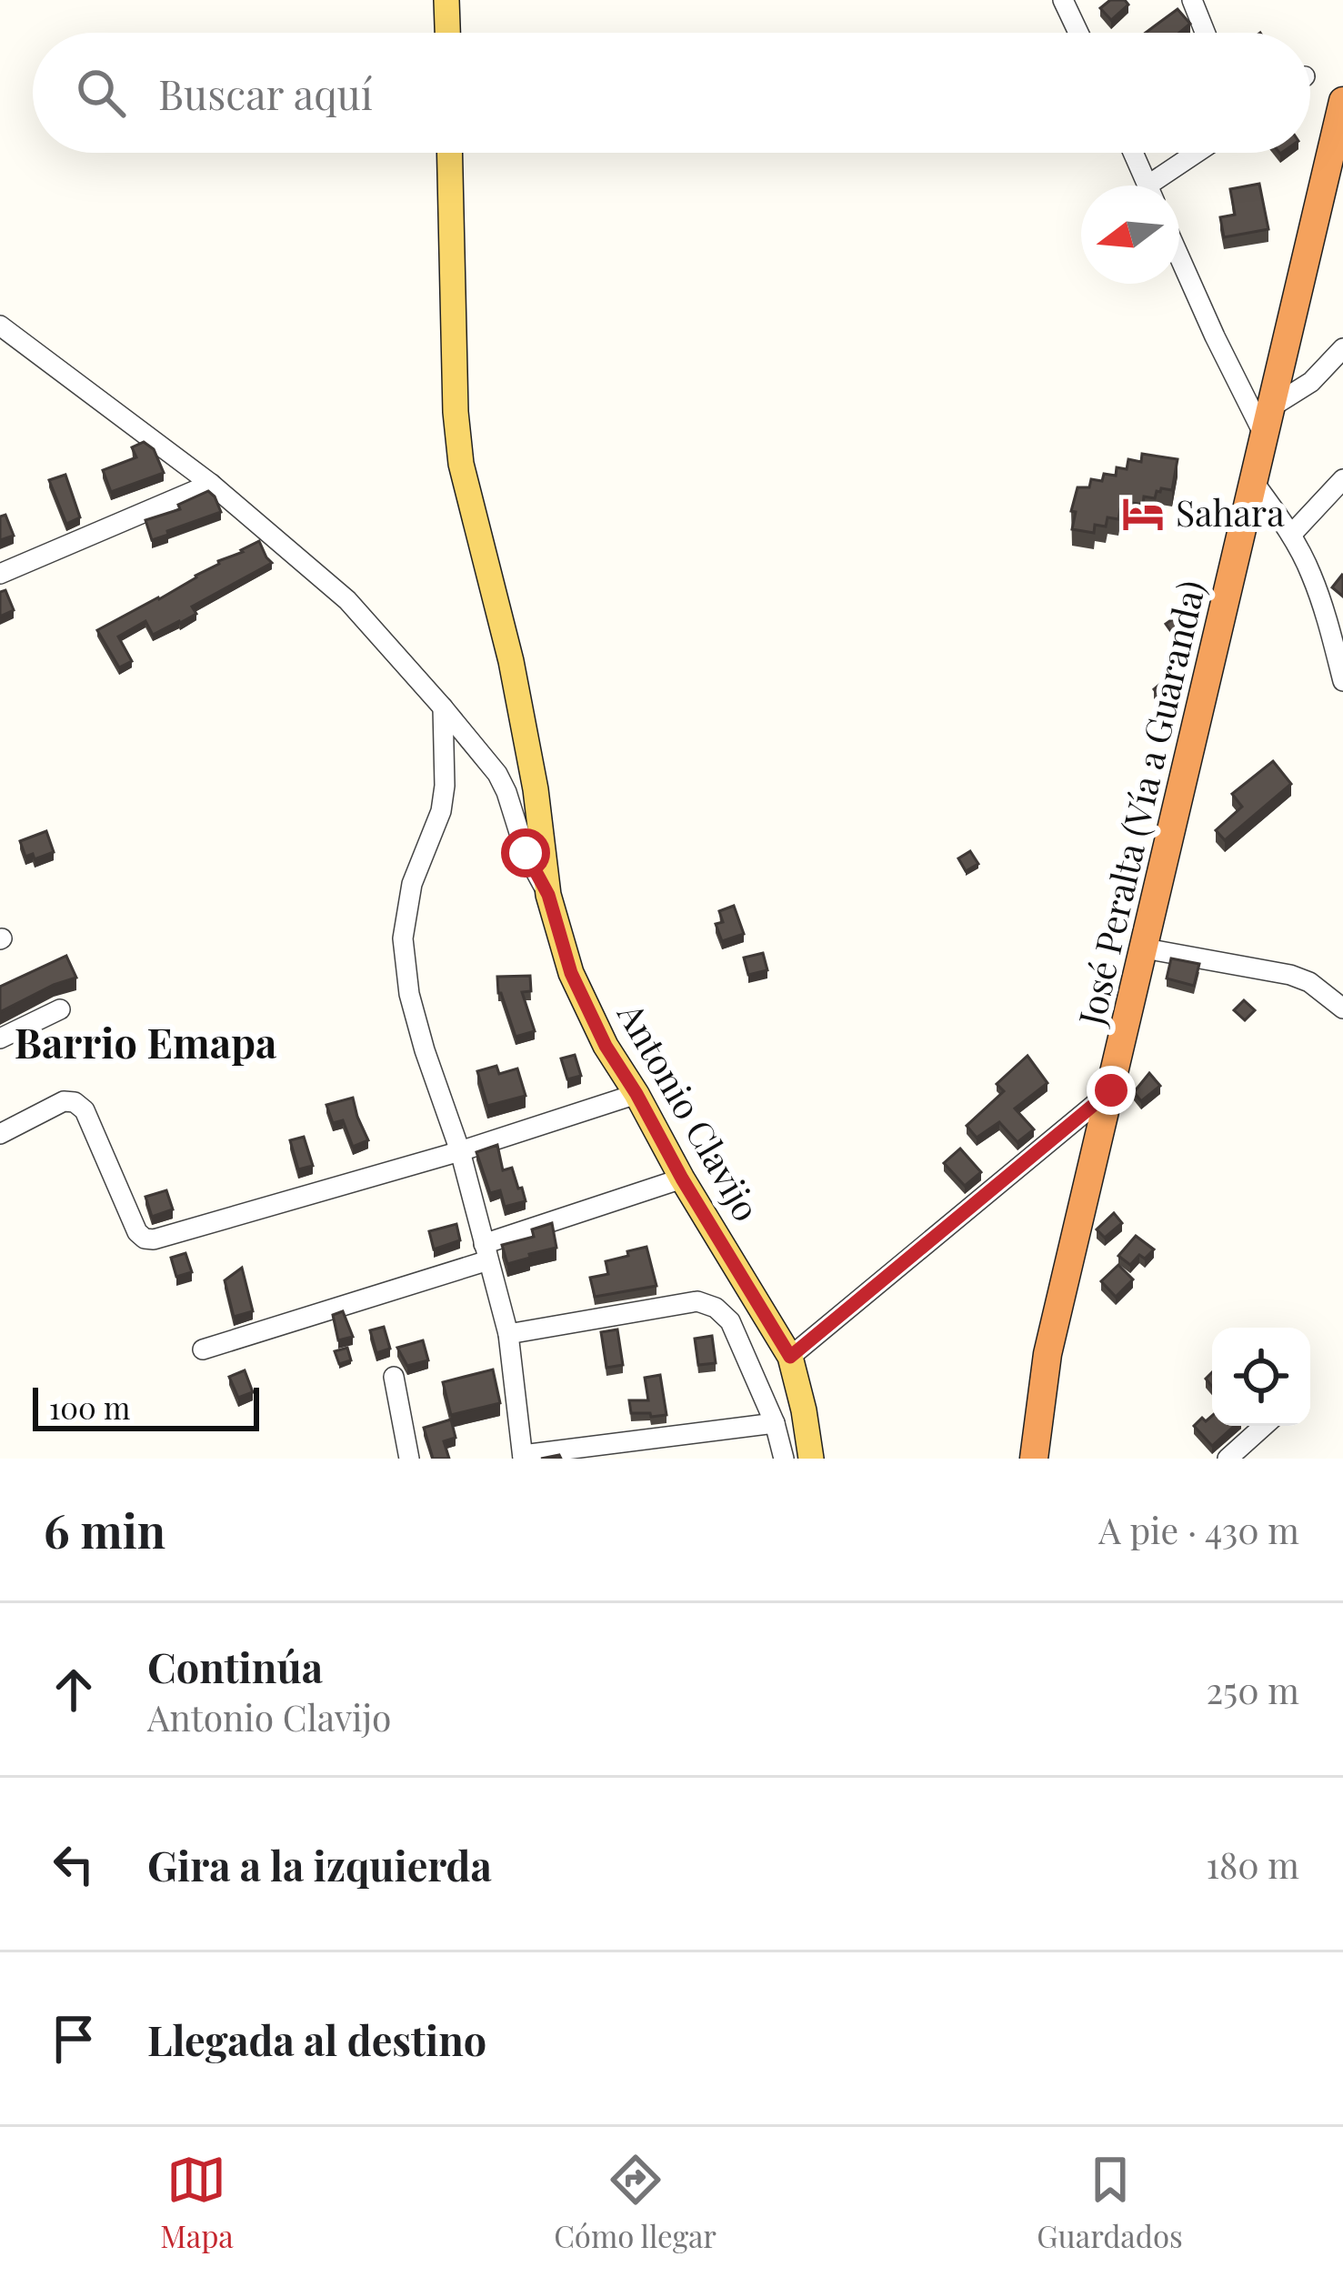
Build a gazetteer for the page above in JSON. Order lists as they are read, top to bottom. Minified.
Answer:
{"streets":{"highway":["José Peralta (Vía a Guaranda)"],"main road":["Antonio Clavijo"]},"districts":["Barrio Emapa"],"places":{"hotel":["Sahara"]},"scale_bar":"100 m","north":"left","page":{"search":"Buscar aquí","scale":"100 m","heading":["6 min","A pie · 430 m"],"list":[["Continúa","Antonio Clavijo","250 m"],["Gira a la izquierda","180 m"],"Llegada al destino"],"nav":["Mapa","Cómo llegar","Guardados"]}}
